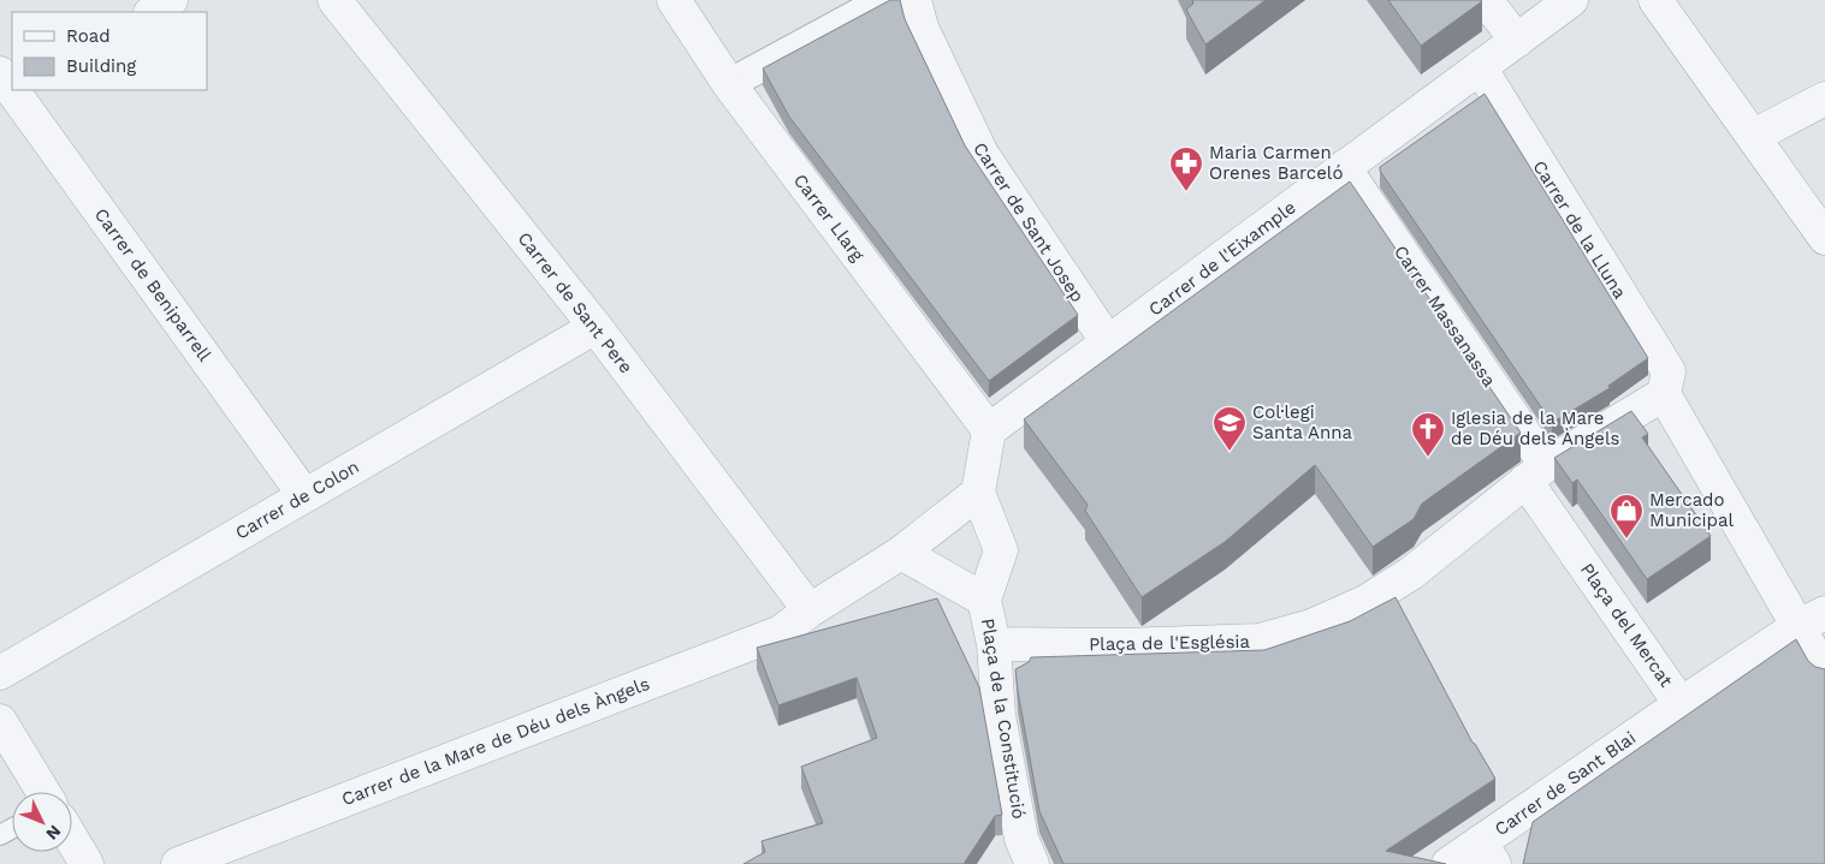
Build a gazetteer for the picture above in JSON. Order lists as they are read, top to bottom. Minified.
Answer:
{"streets":{"street":["Carrer Llarg","Carrer de Sant Josep","Carrer de la Lluna","Carrer de l'Eixample","Carrer de Beniparrell","Carrer de Sant Pere","Carrer Massanassa","Carrer de Colon","Plaça del Mercat","Plaça de l'Església","Plaça de la Constitució","Carrer de la Mare de Déu dels Àngels","Carrer de Sant Blai"]},"crossings":[["Carrer Llarg","Carrer de l'Eixample"],["Carrer de Sant Josep","Carrer de l'Eixample"],["Carrer de la Lluna","Carrer de l'Eixample"],["Carrer de l'Eixample","Carrer Massanassa"],["Carrer de Beniparrell","Carrer de Colon"],["Carrer de Sant Pere","Carrer de Colon"],["Carrer de Sant Pere","Carrer de la Mare de Déu dels Àngels"],["Carrer Massanassa","Plaça del Mercat"],["Carrer Massanassa","Plaça de l'Església"],["Plaça del Mercat","Plaça de l'Església"],["Plaça del Mercat","Carrer de Sant Blai"],["Plaça de l'Església","Plaça de la Constitució"]],"places":{"pharmacy":["Maria Carmen Orenes Barceló"],"school or university":["Col·legi Santa Anna"],"church":["Iglesia de la Mare de Déu dels Àngels"],"shop":["Mercado Municipal"]},"legend":["Road","Building"],"north":"bottom right"}
